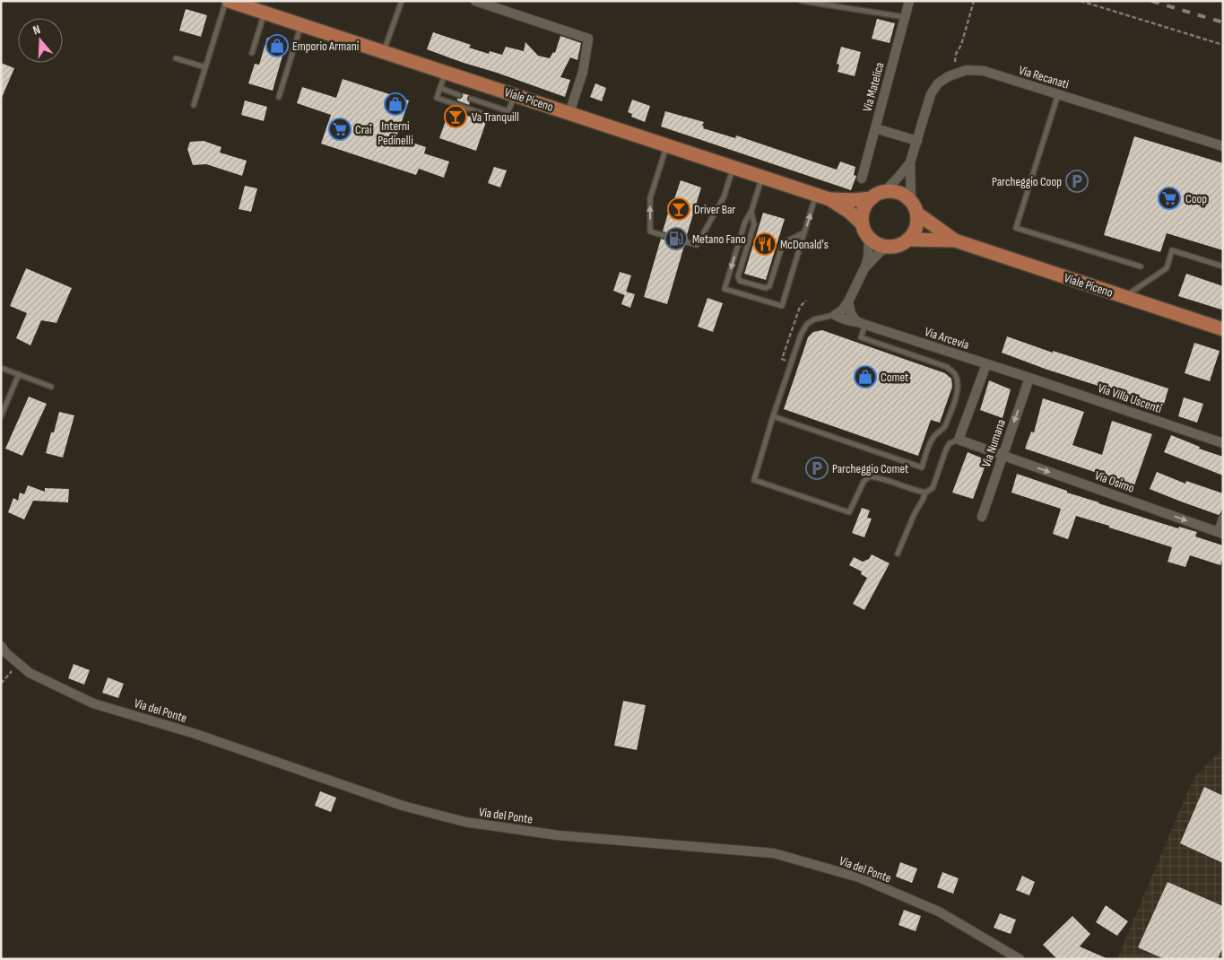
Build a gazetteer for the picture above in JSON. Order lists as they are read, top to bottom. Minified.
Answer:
{"streets":{"main road":["Viale Piceno"],"street":["Via Recanati","Via Matelica","Via Arcevia","Via Villa Uscenti","Via Numana","Via Osimo","Via del Ponte"]},"crossings":[["Via Recanati","Viale Piceno"],["Via Arcevia","Via Villa Uscenti"],["Via Arcevia","Via Numana"],["Via Villa Uscenti","Via Numana"],["Via Numana","Via Osimo"]],"one_way":["Via Osimo"],"places":{"shop":["Emporio Armani","Interni Pedinelli","Comet"],"bar":["Va Tranquill","Driver Bar"],"supermarket":["Crai","Coop"],"parking":["Parcheggio Coop","Parcheggio Comet"],"fuel station":["Metano Fano"],"restaurant":["McDonald's"]},"north":"top"}
